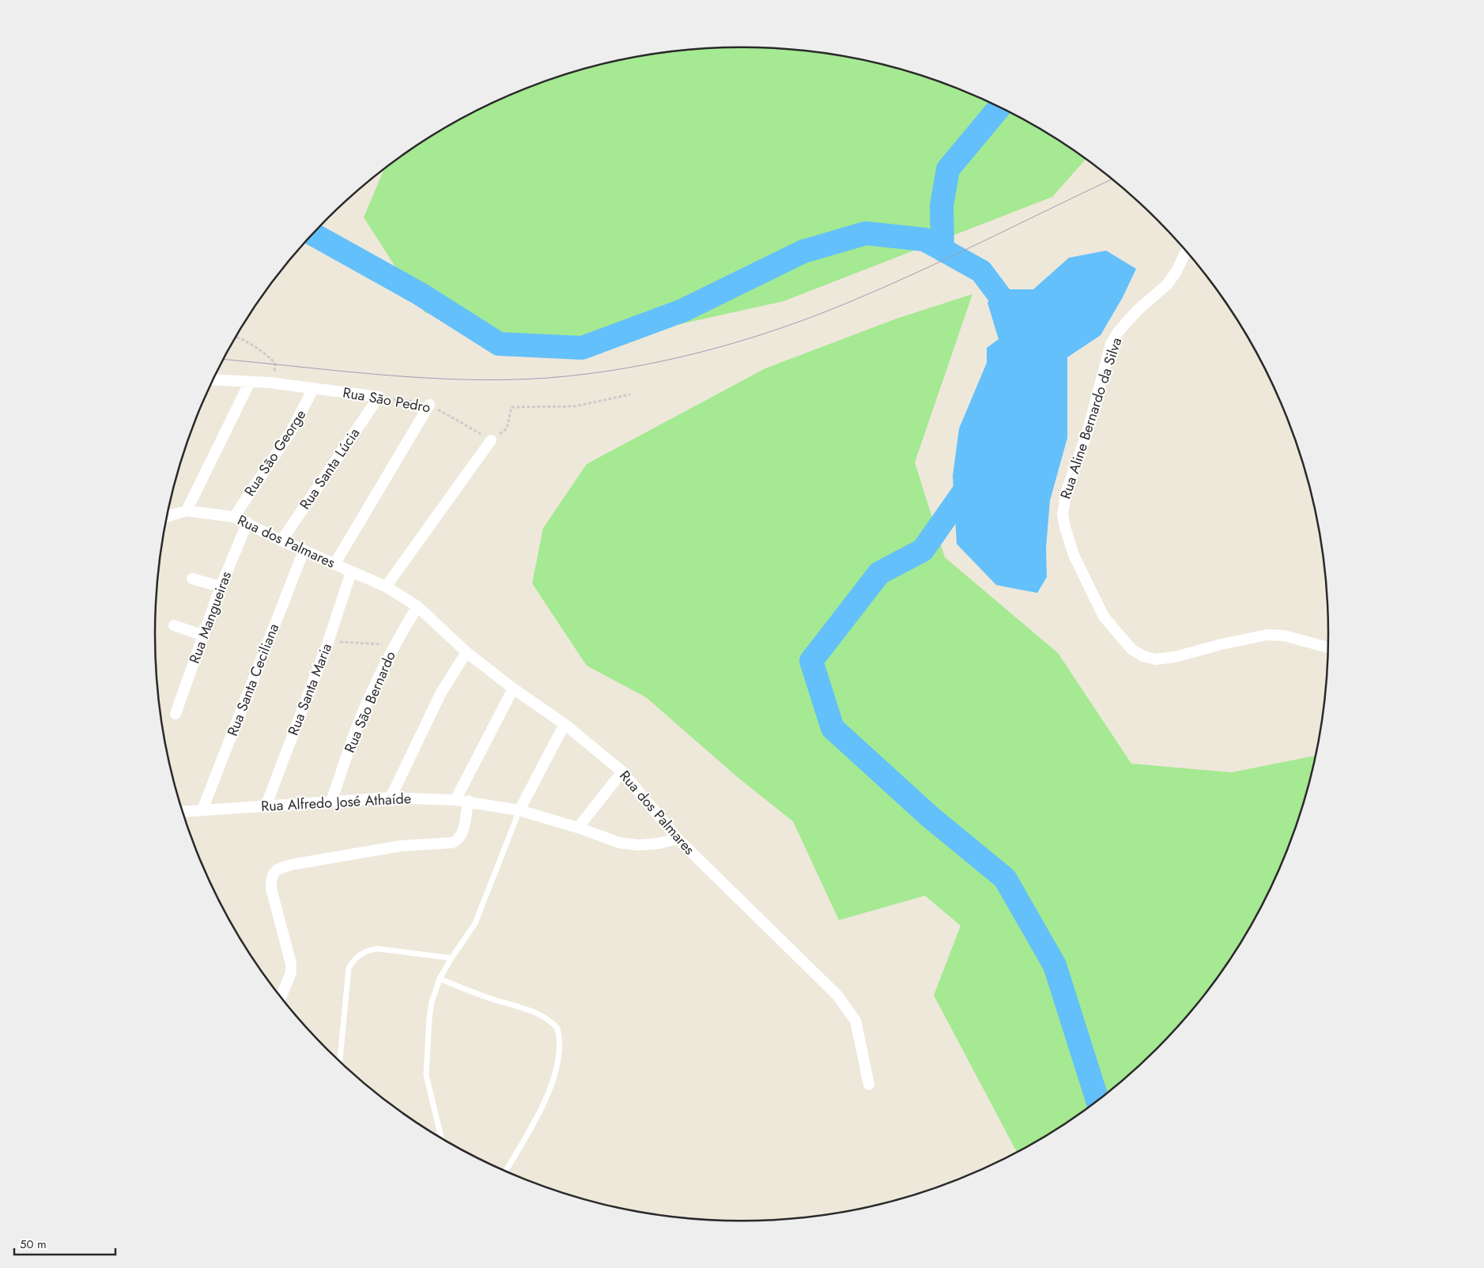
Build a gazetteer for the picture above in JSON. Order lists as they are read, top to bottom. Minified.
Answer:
{"streets":{"street":["Rua São Pedro","Rua Aline Bernardo da Silva","Rua São George","Rua Santa Lúcia","Rua dos Palmares","Rua Mangueiras","Rua Santa Ceciliana","Rua Santa Maria","Rua São Bernardo","Rua Alfredo José Athaíde"]},"crossings":[["Rua São Pedro","Rua São George"],["Rua São Pedro","Rua Santa Lúcia"],["Rua São George","Rua dos Palmares"],["Rua Santa Lúcia","Rua dos Palmares"],["Rua dos Palmares","Rua Mangueiras"],["Rua dos Palmares","Rua Santa Ceciliana"],["Rua dos Palmares","Rua Santa Maria"],["Rua dos Palmares","Rua São Bernardo"],["Rua dos Palmares","Rua Alfredo José Athaíde"],["Rua Santa Ceciliana","Rua Alfredo José Athaíde"],["Rua Santa Maria","Rua Alfredo José Athaíde"],["Rua São Bernardo","Rua Alfredo José Athaíde"]],"scale_bar":"50 m"}
